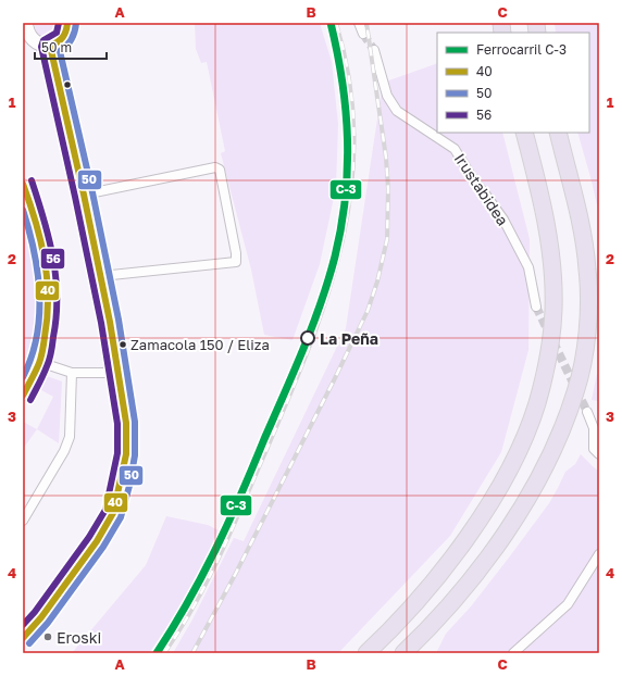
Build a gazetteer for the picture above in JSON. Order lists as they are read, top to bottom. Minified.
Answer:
{"streets":{"street":["Irustabidea"]},"places":["La Peña","Zamacola 150 / Eliza","Eroski"],"lines":["rail line C-3","transit line 40","transit line 50","transit line 56"],"legend":["Ferrocarril C-3","40","50","56"],"scale_bar":"50 m","grid":{"columns":["A","B","C"],"rows":["1","2","3","4"]}}
